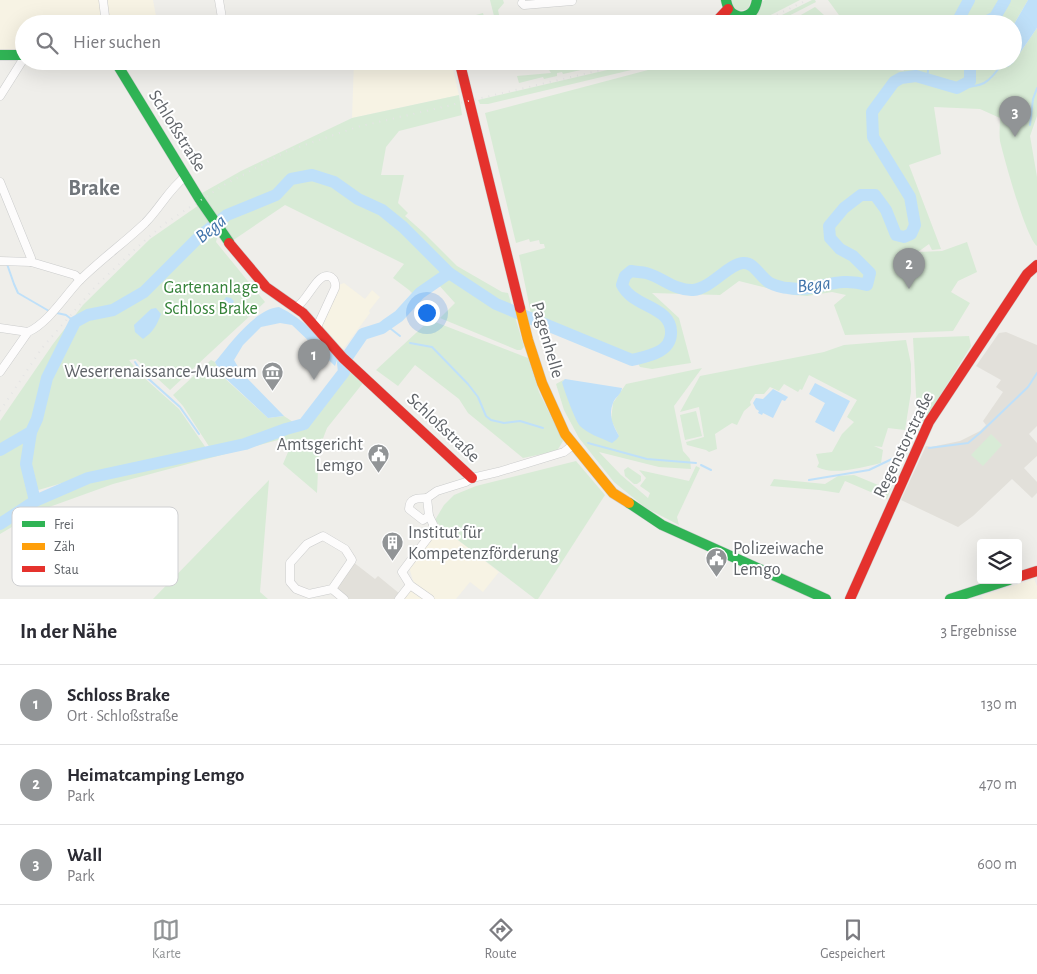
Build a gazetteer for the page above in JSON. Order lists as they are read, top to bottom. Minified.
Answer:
{"streets":{"street":["Schloßstraße","Pagenhelle","Regenstorstraße"]},"crossings":[["Schloßstraße","Pagenhelle"]],"districts":["Brake"],"water":["Bega"],"parks":["Gartenanlage Schloss Brake"],"places":{"museum":["Weserrenaissance-Museum"],"public building":["Amtsgericht Lemgo","Polizeiwache Lemgo"],"building":["Institut für Kompetenzförderung"]},"legend":["Frei","Zäh","Stau"],"page":{"search":"Hier suchen","pins":["3","2","1"],"heading":["In der Nähe","3 Ergebnisse"],"list":[{"mark":"1","name":"Schloss Brake","note":"Ort · Schloßstraße","value":"130 m"},{"mark":"2","name":"Heimatcamping Lemgo","note":"Park","value":"470 m"},{"mark":"3","name":"Wall","note":"Park","value":"600 m"}],"nav":["Karte","Route","Gespeichert"]}}
